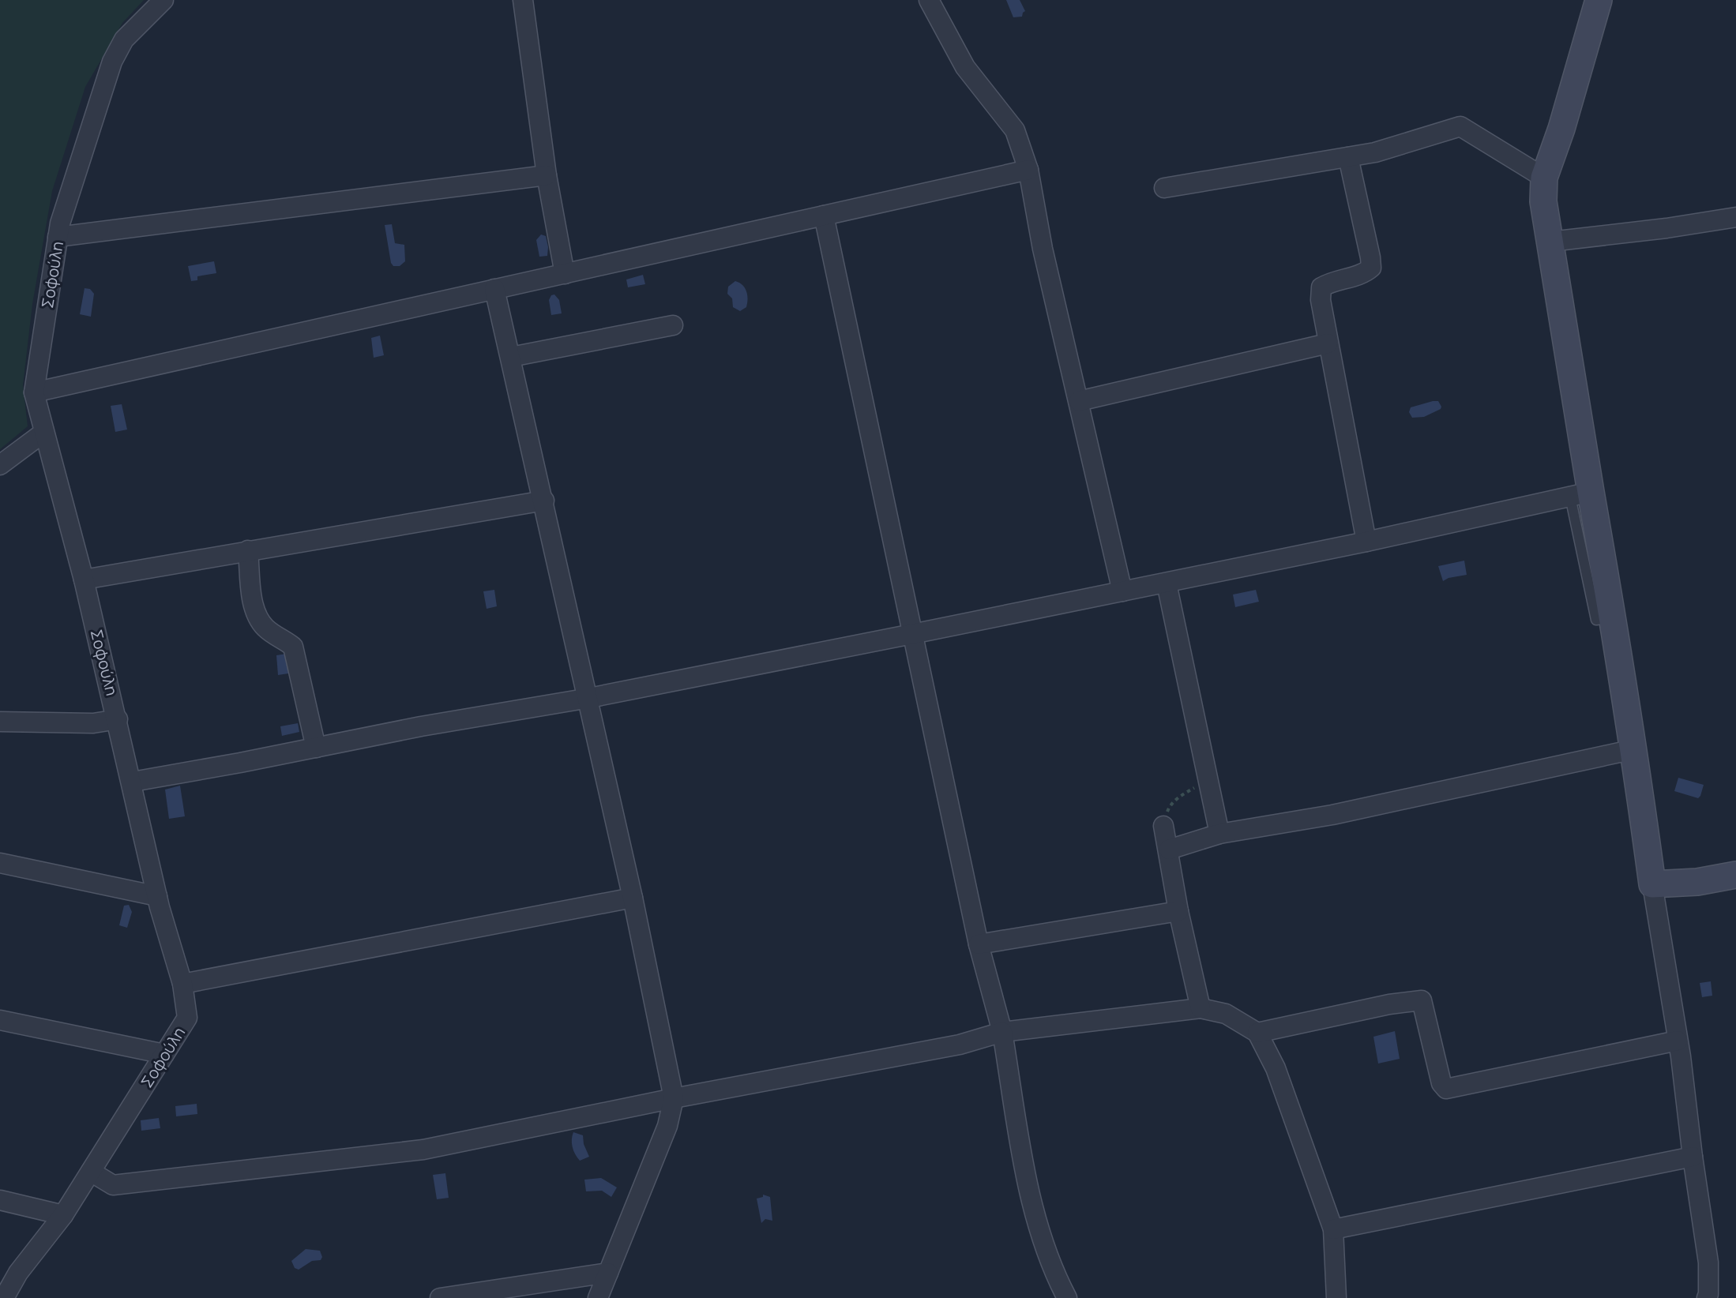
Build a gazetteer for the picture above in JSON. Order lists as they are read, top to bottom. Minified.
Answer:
{"streets":{"street":["Σοφούλη"]}}
